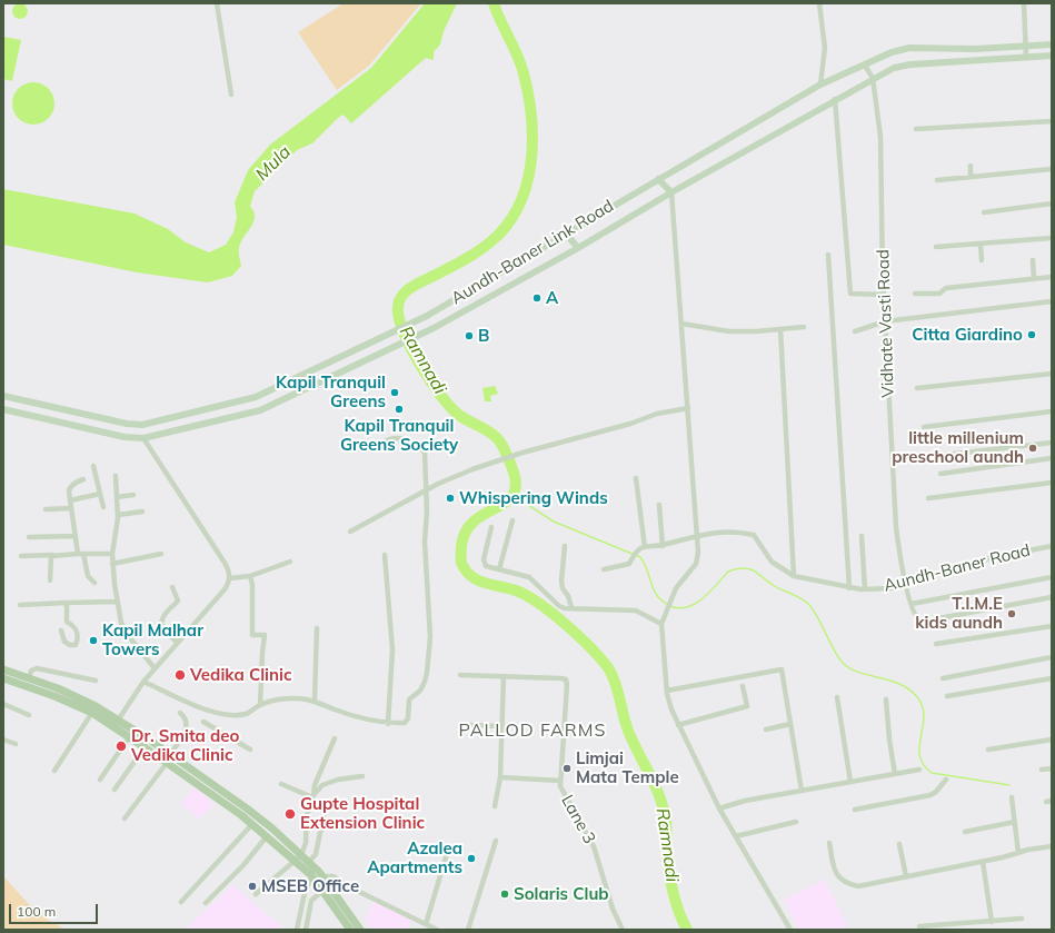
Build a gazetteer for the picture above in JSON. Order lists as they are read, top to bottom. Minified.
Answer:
{"streets":{"main road":["Aundh-Baner Link Road"],"street":["Vidhate Vasti Road","Aundh-Baner Road","Lane 3"]},"crossings":[["Aundh-Baner Link Road","Vidhate Vasti Road"],["Vidhate Vasti Road","Aundh-Baner Road"]],"districts":["PALLOD FARMS"],"water":["Mula","Ramnadi"],"places":["A","Citta Giardino","B","Kapil Tranquil Greens","Kapil Tranquil Greens Society","little millenium preschool aundh","Whispering Winds","T.I.M.E kids aundh","Kapil Malhar Towers","Vedika Clinic","Dr. Smita deo Vedika Clinic","Limjai Mata Temple","Gupte Hospital Extension Clinic","Azalea Apartments","MSEB Office","Solaris Club"],"scale_bar":"100 m"}
